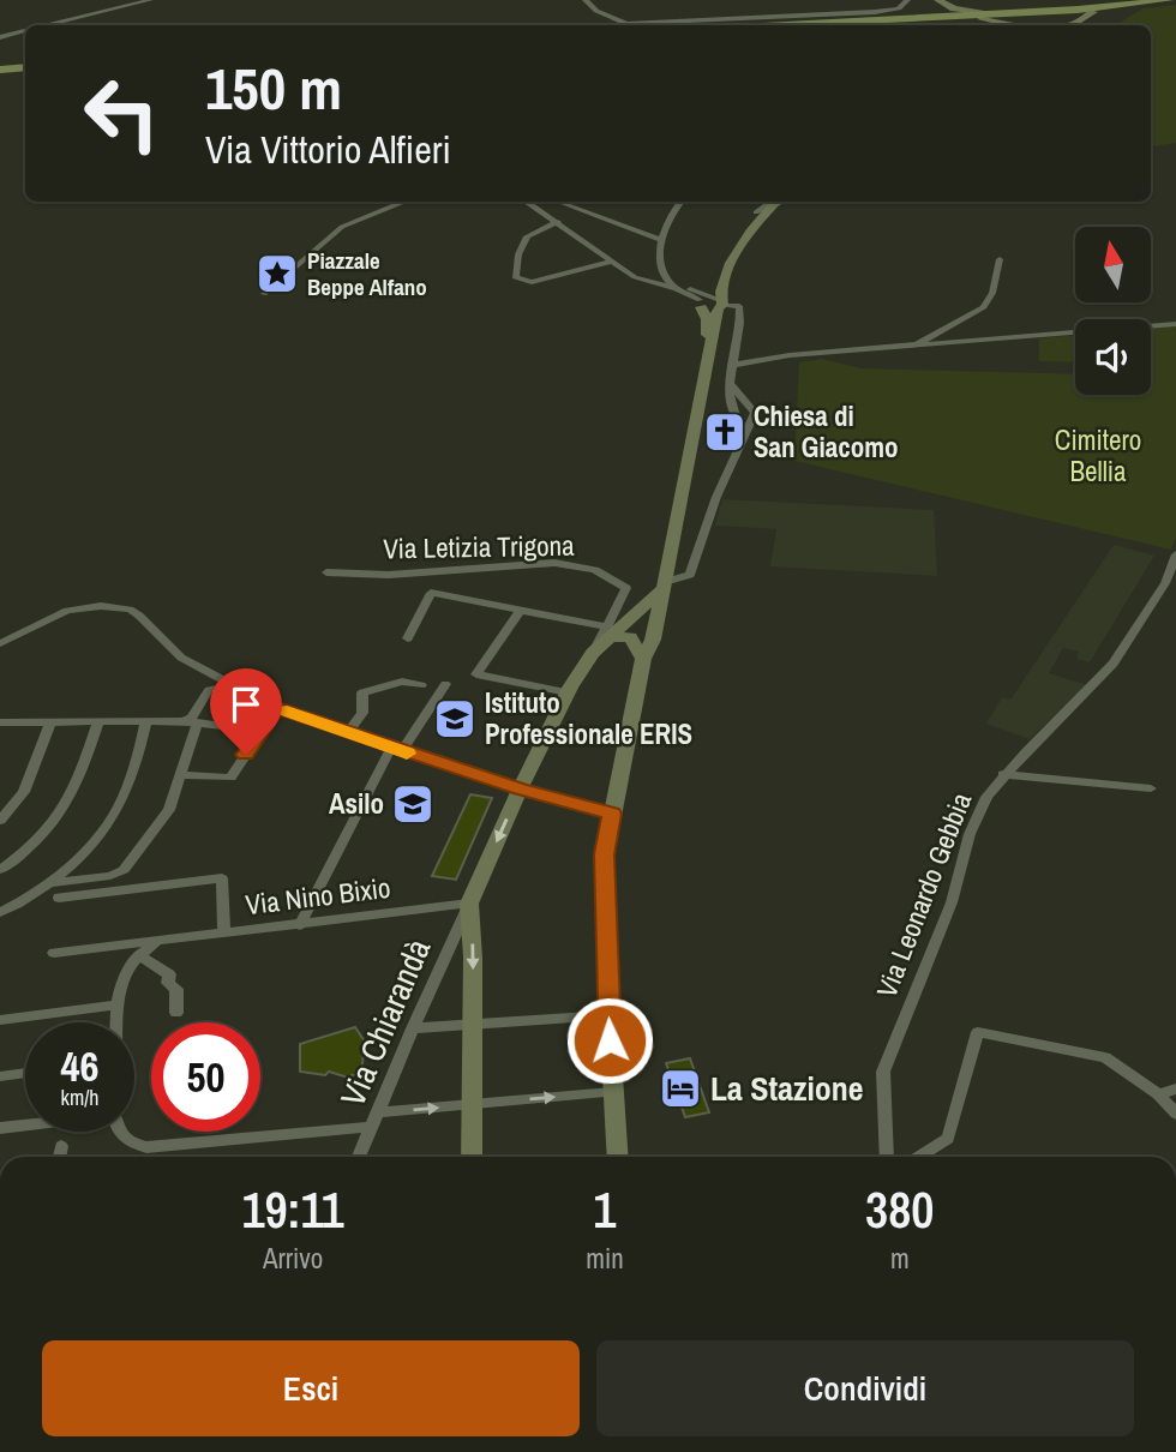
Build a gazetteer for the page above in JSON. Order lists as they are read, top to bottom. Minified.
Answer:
{"streets":{"street":["Via Letizia Trigona","Via Leonardo Gebbia","Via Nino Bixio","Via Chiarandà"]},"crossings":[["Via Nino Bixio","Via Chiarandà"]],"parks":["Cimitero Bellia"],"places":{"place":["Piazzale Beppe Alfano"],"church":["Chiesa di San Giacomo"],"school or university":["Istituto Professionale ERIS","Asilo"],"hotel":["La Stazione"]},"north":"top","page":{"turn":["150 m","Via Vittorio Alfieri"],"speed":"46 km/h","limit":"50","eta":["19:11","Arrivo","1","min","380","m"],"buttons":["Esci","Condividi"]}}
